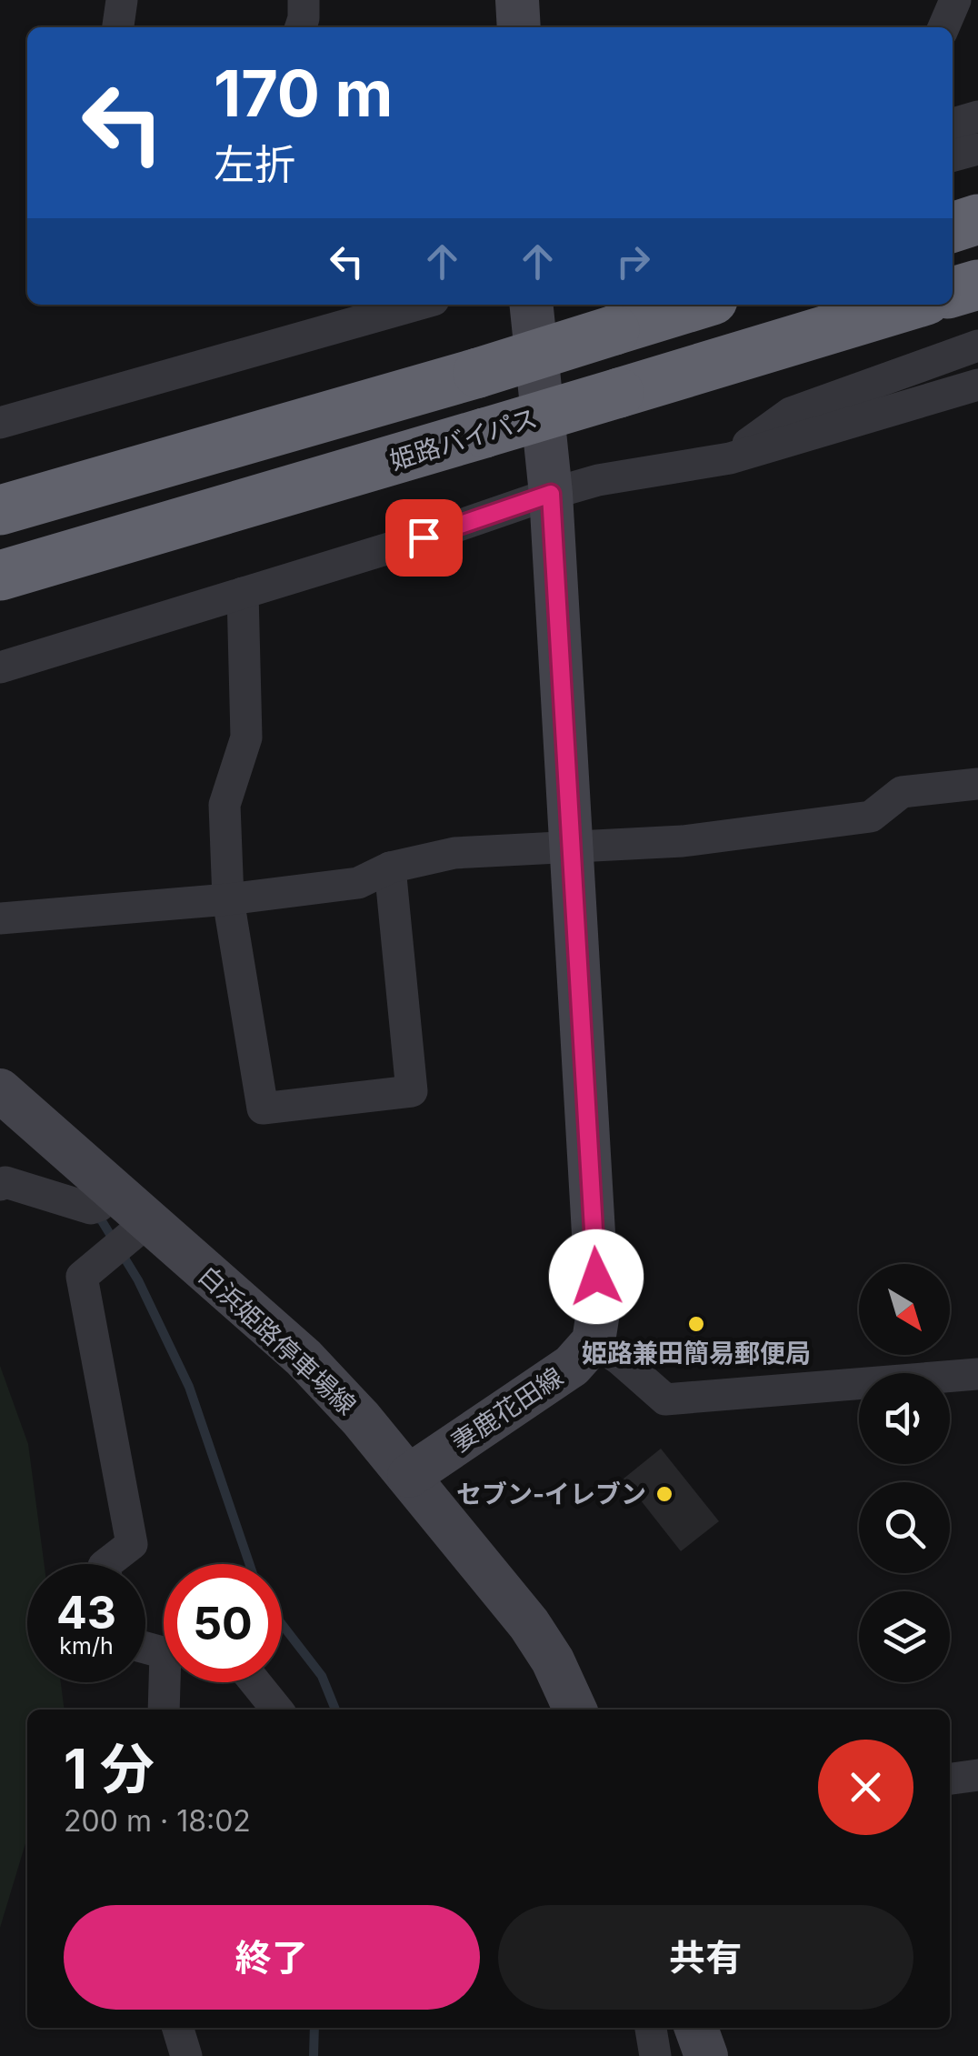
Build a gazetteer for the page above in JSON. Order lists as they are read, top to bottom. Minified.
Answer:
{"streets":{"highway":["姫路バイパス"],"main road":["白浜姫路停車場線","妻鹿花田線"]},"crossings":[["白浜姫路停車場線","妻鹿花田線"]],"places":["姫路兼田簡易郵便局","セブン-イレブン"],"north":"bottom right","page":{"turn":["170 m","左折"],"speed":"43 km/h","limit":"50","heading":["1 分","200 m · 18:02"],"buttons":["終了","共有"]}}
